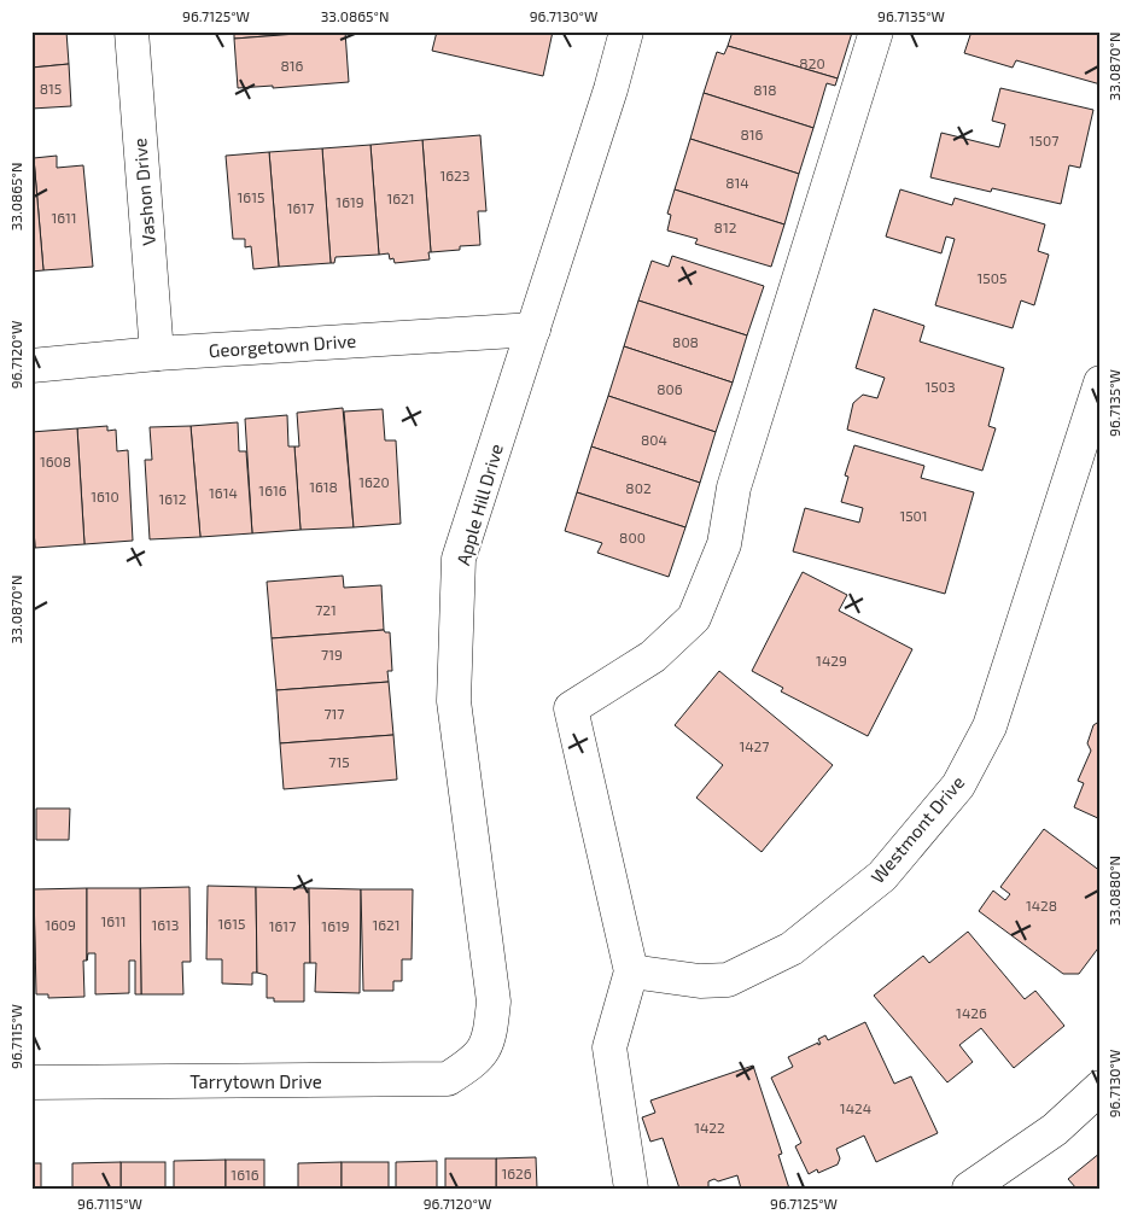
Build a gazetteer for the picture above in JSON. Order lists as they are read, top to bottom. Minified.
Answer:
{"streets":{"street":["Vashon Drive","Georgetown Drive","Apple Hill Drive","Westmont Drive","Tarrytown Drive"]},"crossings":[["Vashon Drive","Georgetown Drive"],["Georgetown Drive","Apple Hill Drive"],["Apple Hill Drive","Tarrytown Drive"]],"house_numbers":["820","816","815","818","816","1507","1623","814","1615","1621","1619","1617","1611","812","1505","808","1503","806","804","1608","1620","1618","802","1616","1614","1610","1612","1501","800","721","719","1429","717","1427","715","1428","1611","1615","1609","1613","1621","1617","1619","1426","1424","1422","1626","1616"],"coordinates":["96.7125°W","33.0865°N","96.7130°W","96.7135°W","33.0870°N","96.7120°W","33.0880°N","96.7115°W"]}
